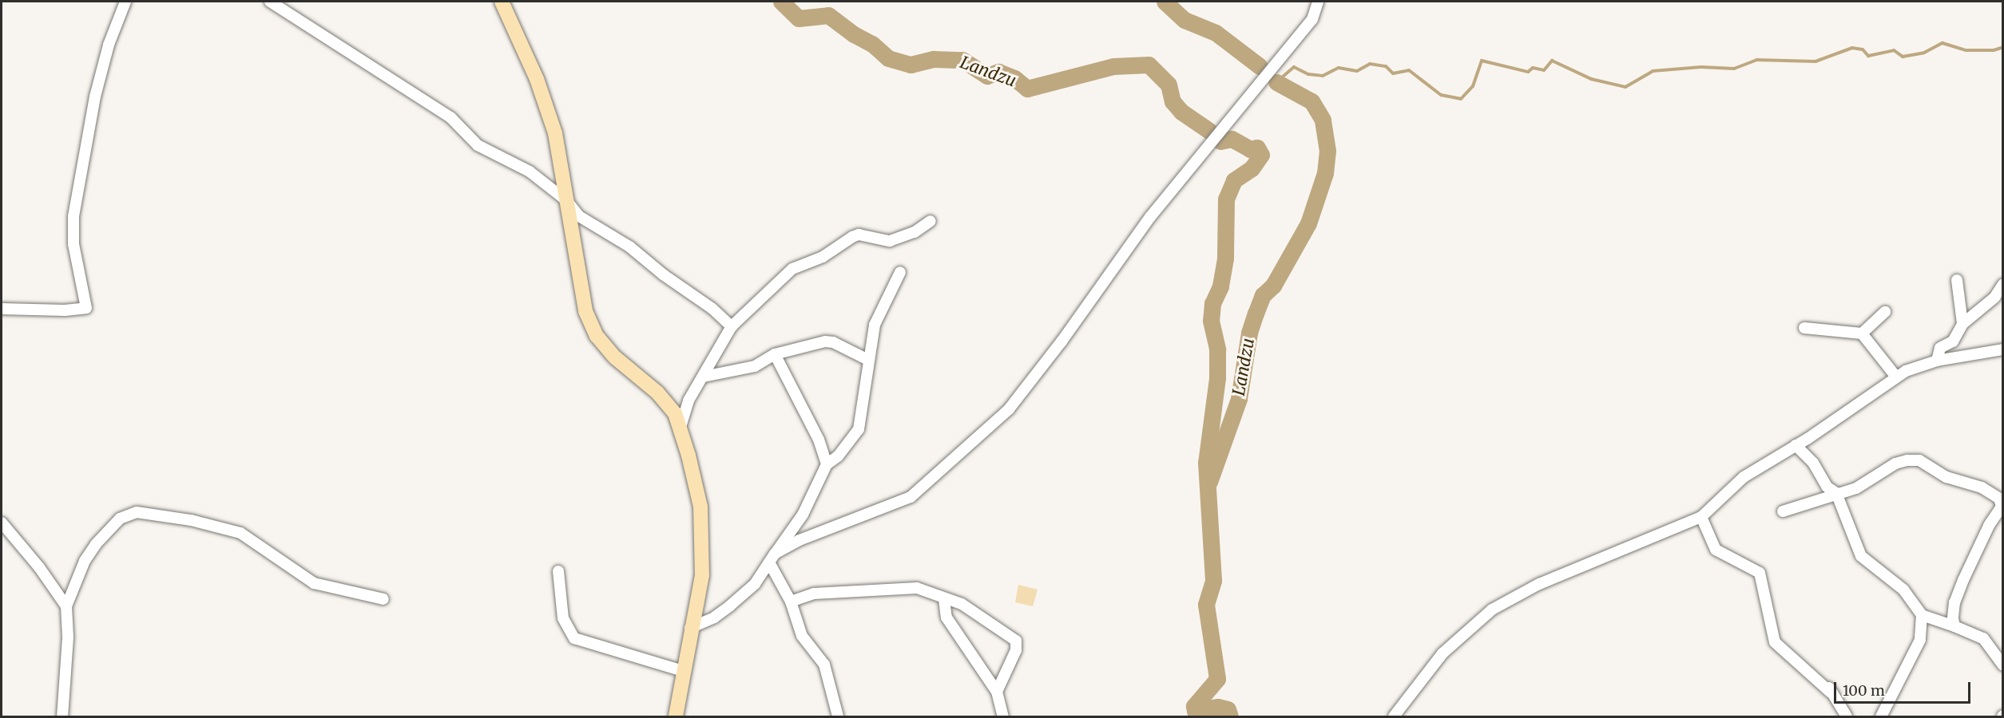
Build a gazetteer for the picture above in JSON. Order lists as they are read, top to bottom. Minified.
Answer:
{"water":["Landzu"],"scale_bar":"100 m"}
